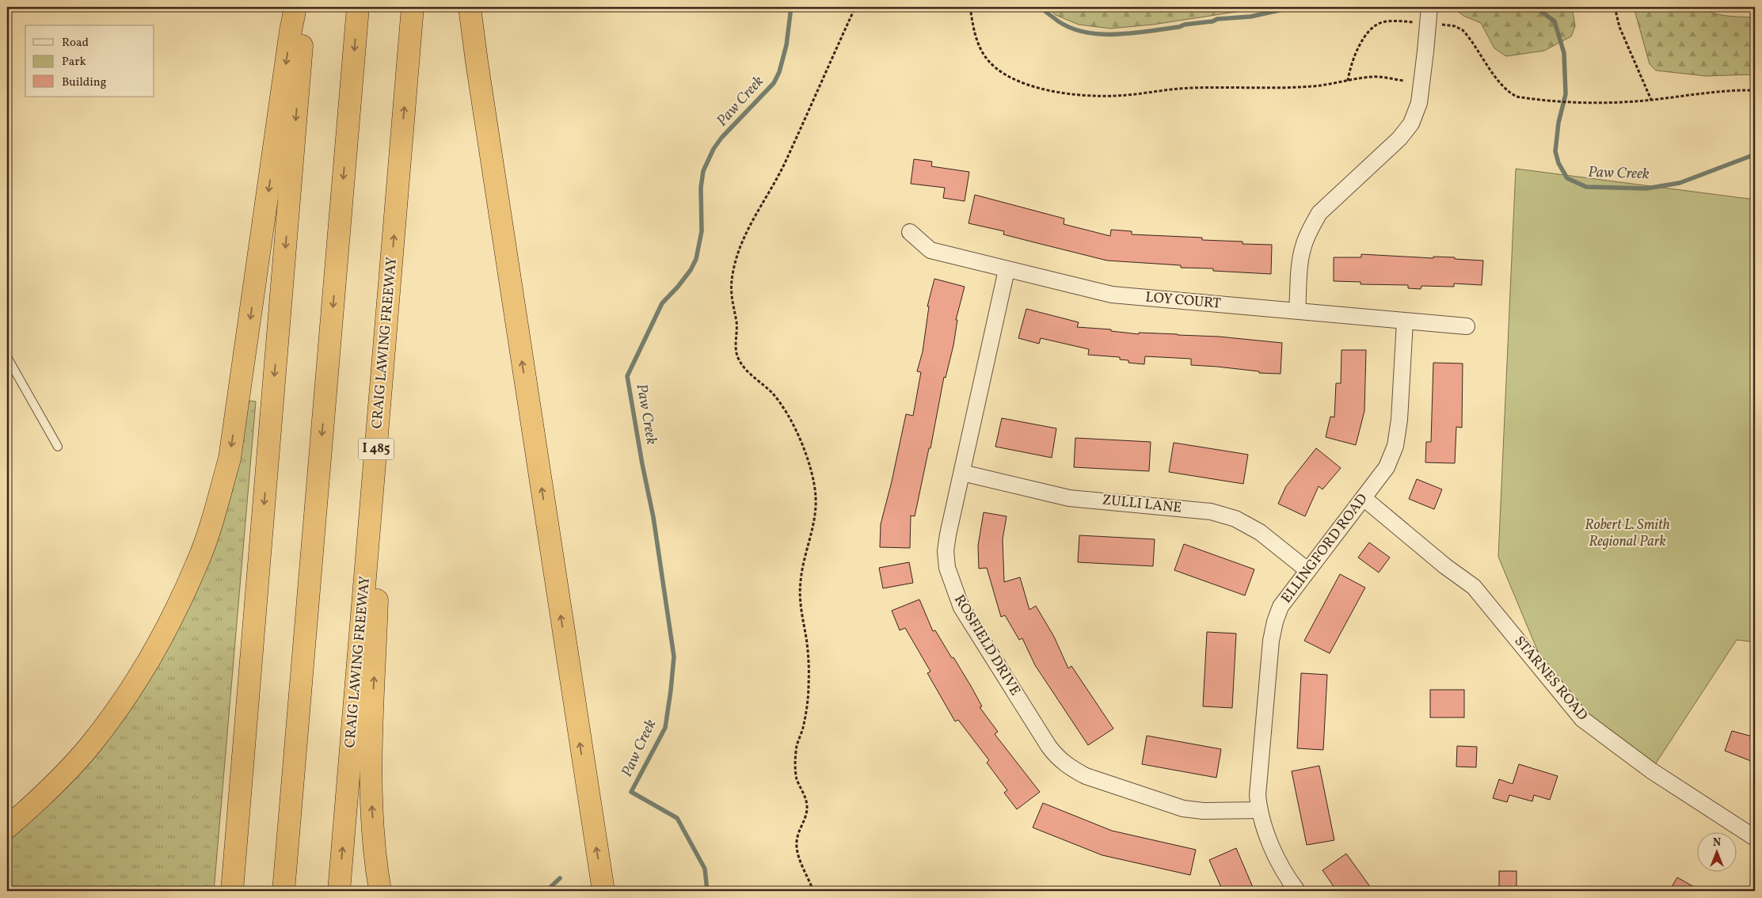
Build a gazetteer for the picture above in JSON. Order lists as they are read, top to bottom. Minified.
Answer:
{"streets":{"highway":["CRAIG LAWING FREEWAY","I 485"],"street":["LOY COURT","ZULLI LANE","ELLINGFORD ROAD","ROSFIELD DRIVE","STARNES ROAD"]},"crossings":[["LOY COURT","ELLINGFORD ROAD"],["LOY COURT","ROSFIELD DRIVE"],["ZULLI LANE","ELLINGFORD ROAD"],["ZULLI LANE","ROSFIELD DRIVE"],["ELLINGFORD ROAD","ROSFIELD DRIVE"],["ELLINGFORD ROAD","STARNES ROAD"]],"water":["Paw Creek"],"parks":["Robert L. Smith Regional Park"],"legend":["Road","Park","Building"],"north":"top"}
